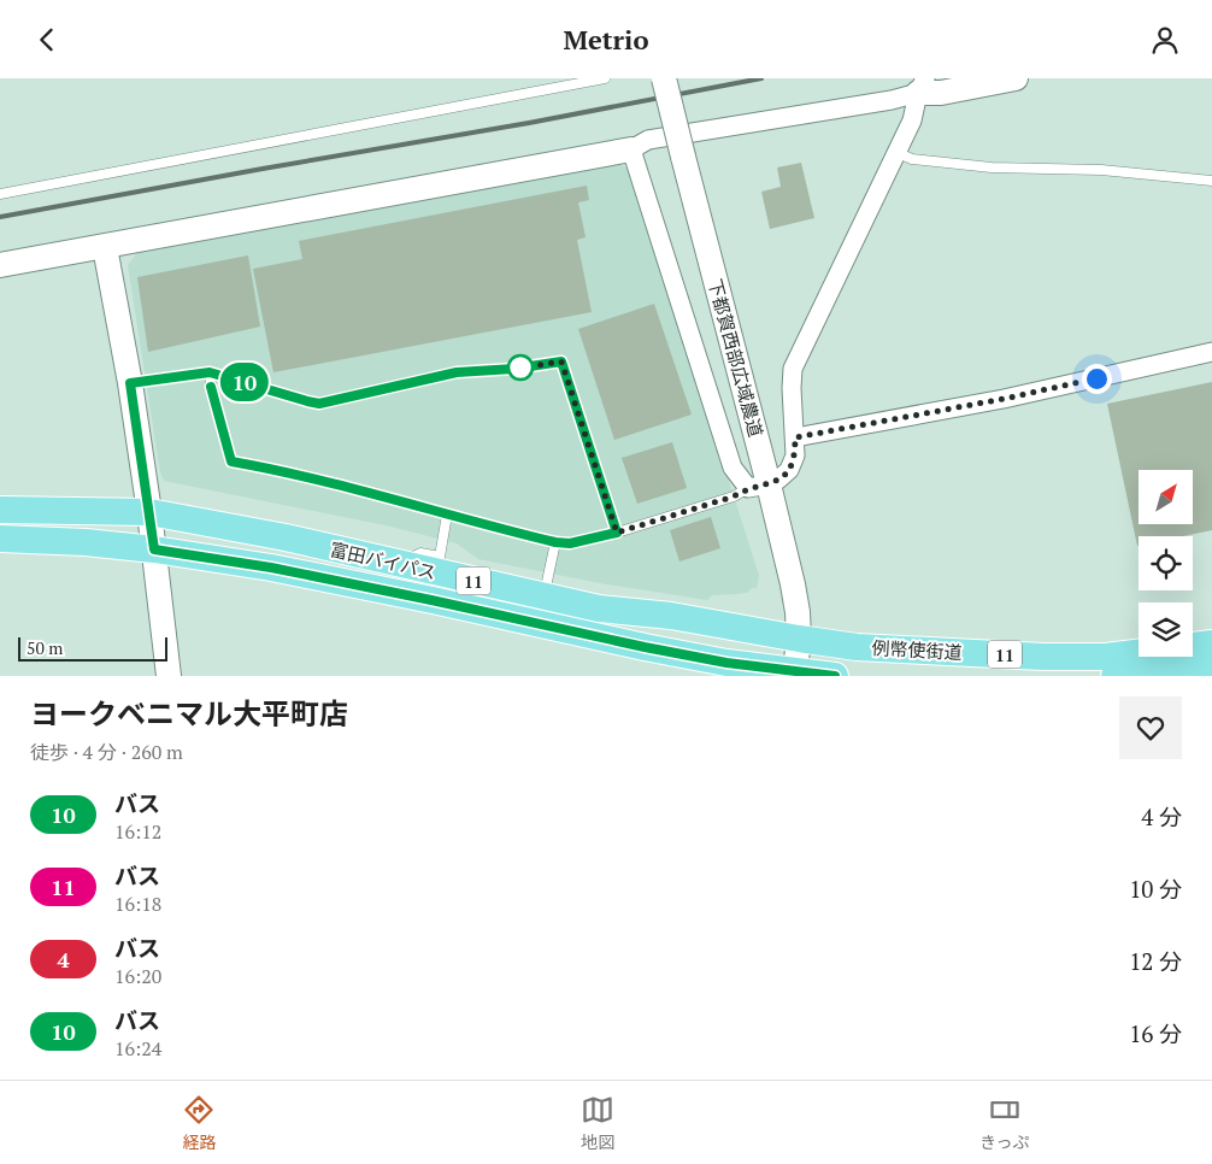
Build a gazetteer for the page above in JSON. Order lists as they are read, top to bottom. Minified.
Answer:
{"streets":{"main road":["富田バイパス","11","例幣使街道"],"street":["下都賀西部広域農道"]},"crossings":[["下都賀西部広域農道","富田バイパス"],["下都賀西部広域農道","例幣使街道"],["富田バイパス","11"],["富田バイパス","例幣使街道"]],"lines":["bus line 10"],"scale_bar":"50 m","north":"top right","page":{"header":"Metrio","on_map":"10","scale":"50 m","heading":["ヨークベニマル大平町店","徒歩 · 4 分 · 260 m"],"list":[{"mark":"10","name":"バス","note":"16:12","value":"4 分"},{"mark":"11","name":"バス","note":"16:18","value":"10 分"},{"mark":"4","name":"バス","note":"16:20","value":"12 分"},{"mark":"10","name":"バス","note":"16:24","value":"16 分"}],"tabs":["経路","地図","きっぷ"]}}
